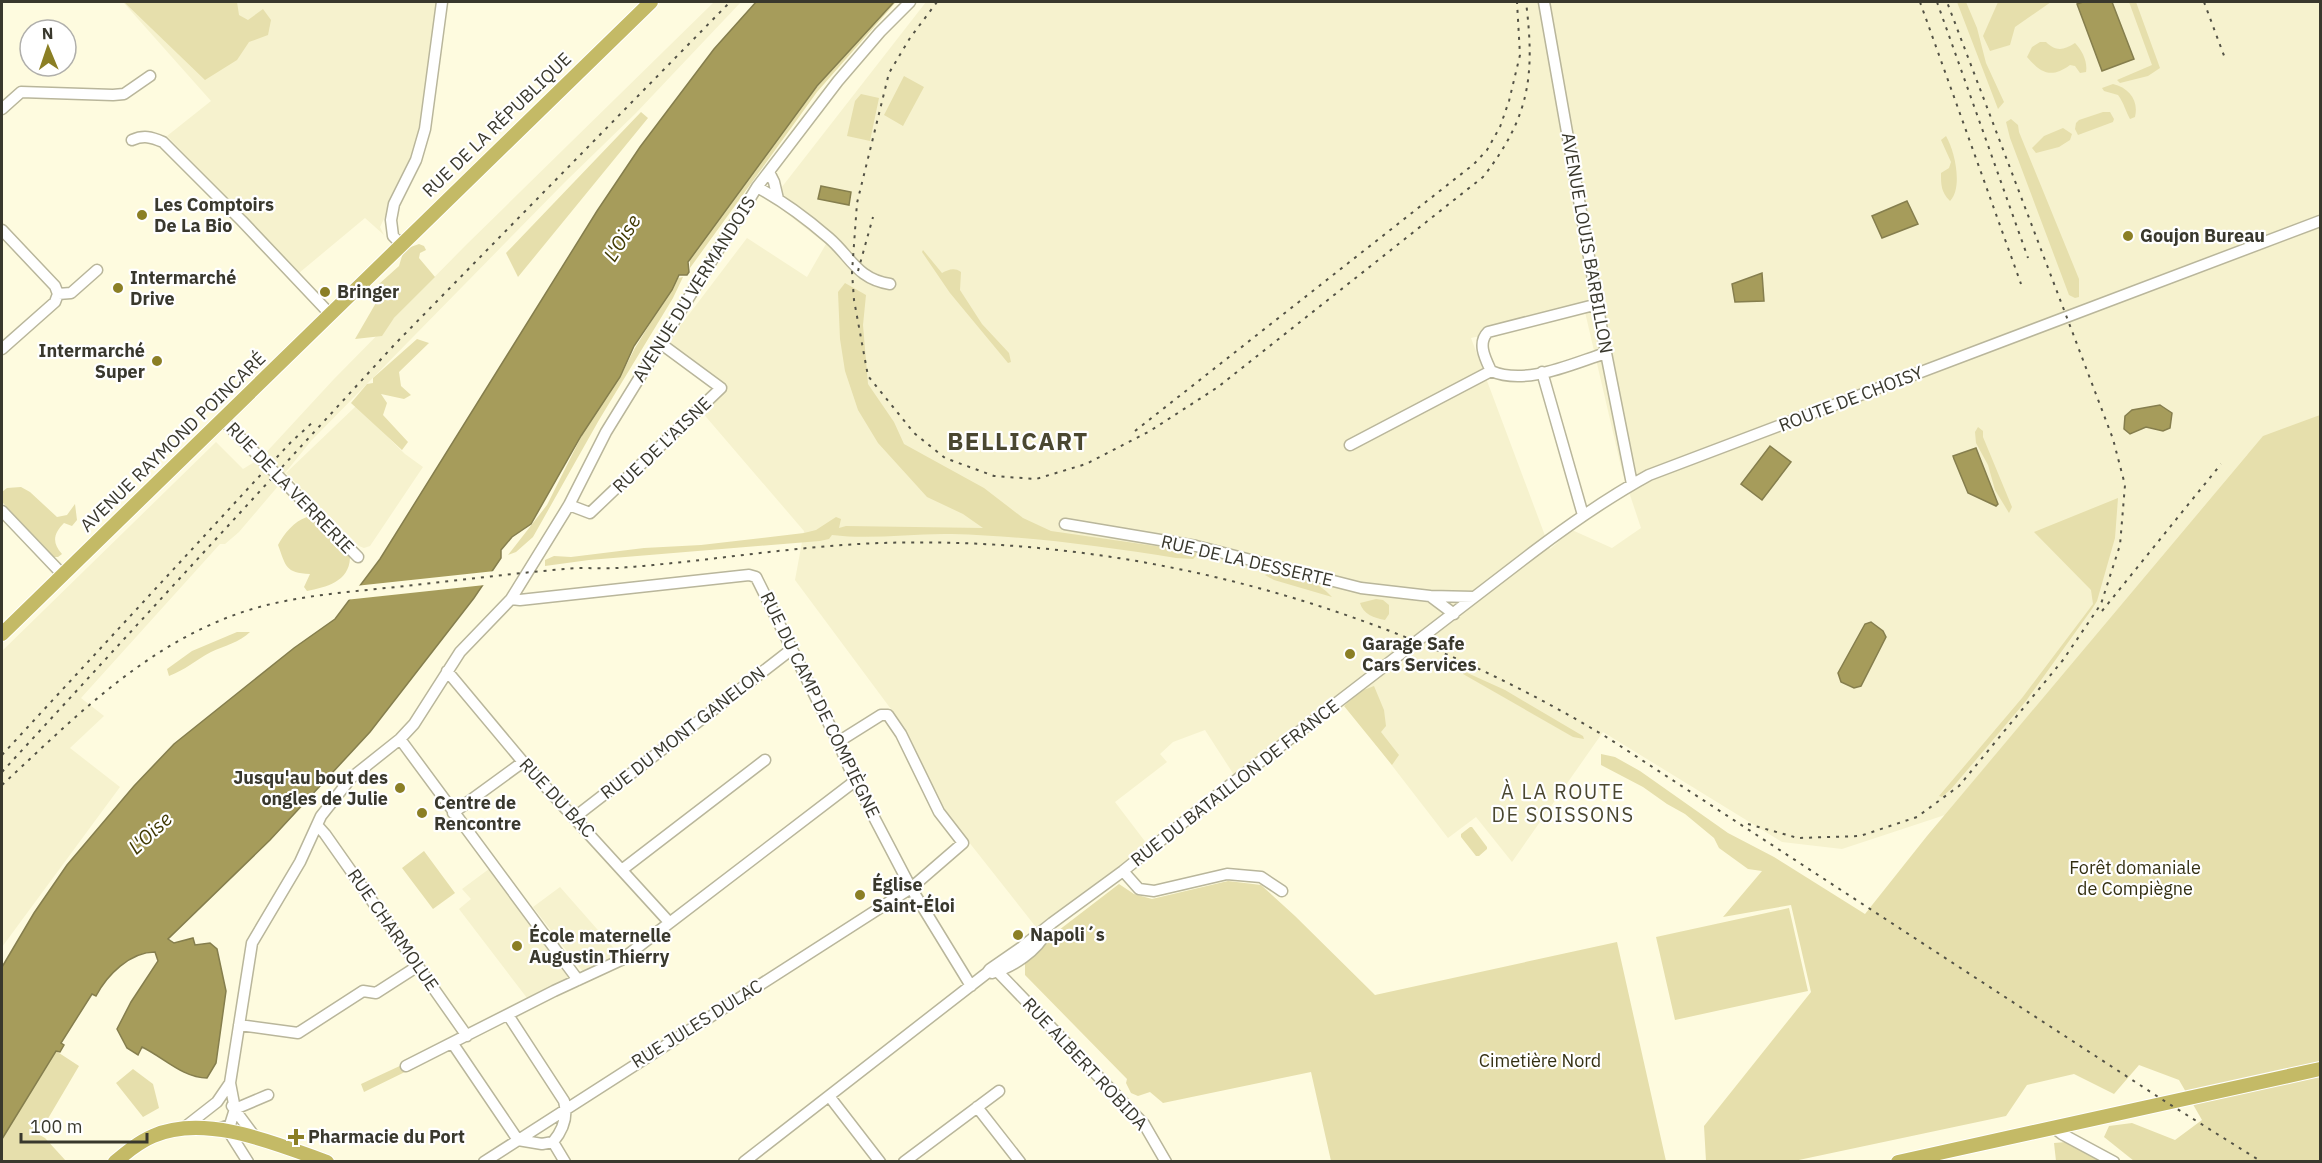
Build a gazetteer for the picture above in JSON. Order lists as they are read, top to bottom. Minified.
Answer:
{"streets":{"main road":["RUE DE LA RÉPUBLIQUE","AVENUE RAYMOND POINCARÉ"],"street":["AVENUE LOUIS BARBILLON","AVENUE DU VERMANDOIS","ROUTE DE CHOISY","RUE DE L'AISNE","RUE DE LA VERRERIE","RUE DE LA DESSERTE","RUE DU CAMP DE COMPIÈGNE","RUE DU MONT GANELON","RUE DU BATAILLON DE FRANCE","RUE DU BAC","RUE CHARMOLUE","RUE JULES DULAC","RUE ALBERT ROBIDA"]},"crossings":[["RUE DE LA RÉPUBLIQUE","AVENUE RAYMOND POINCARÉ"],["AVENUE LOUIS BARBILLON","ROUTE DE CHOISY"],["AVENUE DU VERMANDOIS","RUE DE L'AISNE"],["AVENUE DU VERMANDOIS","RUE DU CAMP DE COMPIÈGNE"],["AVENUE DU VERMANDOIS","RUE DU BAC"],["AVENUE DU VERMANDOIS","RUE CHARMOLUE"],["ROUTE DE CHOISY","RUE DE LA DESSERTE"],["ROUTE DE CHOISY","RUE DU BATAILLON DE FRANCE"],["AVENUE RAYMOND POINCARÉ","RUE DE LA VERRERIE"],["RUE DU CAMP DE COMPIÈGNE","RUE DU MONT GANELON"],["RUE DU CAMP DE COMPIÈGNE","RUE DU BATAILLON DE FRANCE"],["RUE DU CAMP DE COMPIÈGNE","RUE JULES DULAC"],["RUE DU MONT GANELON","RUE DU BAC"],["RUE DU BATAILLON DE FRANCE","RUE ALBERT ROBIDA"]],"districts":["BELLICART","À LA ROUTE DE SOISSONS"],"water":["L'Oise"],"parks":["Forêt domaniale de Compiègne","Cimetière Nord"],"places":{"other":["Les Comptoirs De La Bio","Goujon Bureau","Intermarché Drive","Bringer","Intermarché Super","Garage Safe Cars Services","Jusqu'au bout des ongles de Julie","Centre de Rencontre","Église Saint-Éloi","Napoli´s","École maternelle Augustin Thierry"],"health":["Pharmacie du Port"]},"scale_bar":"100 m","north":"top"}
